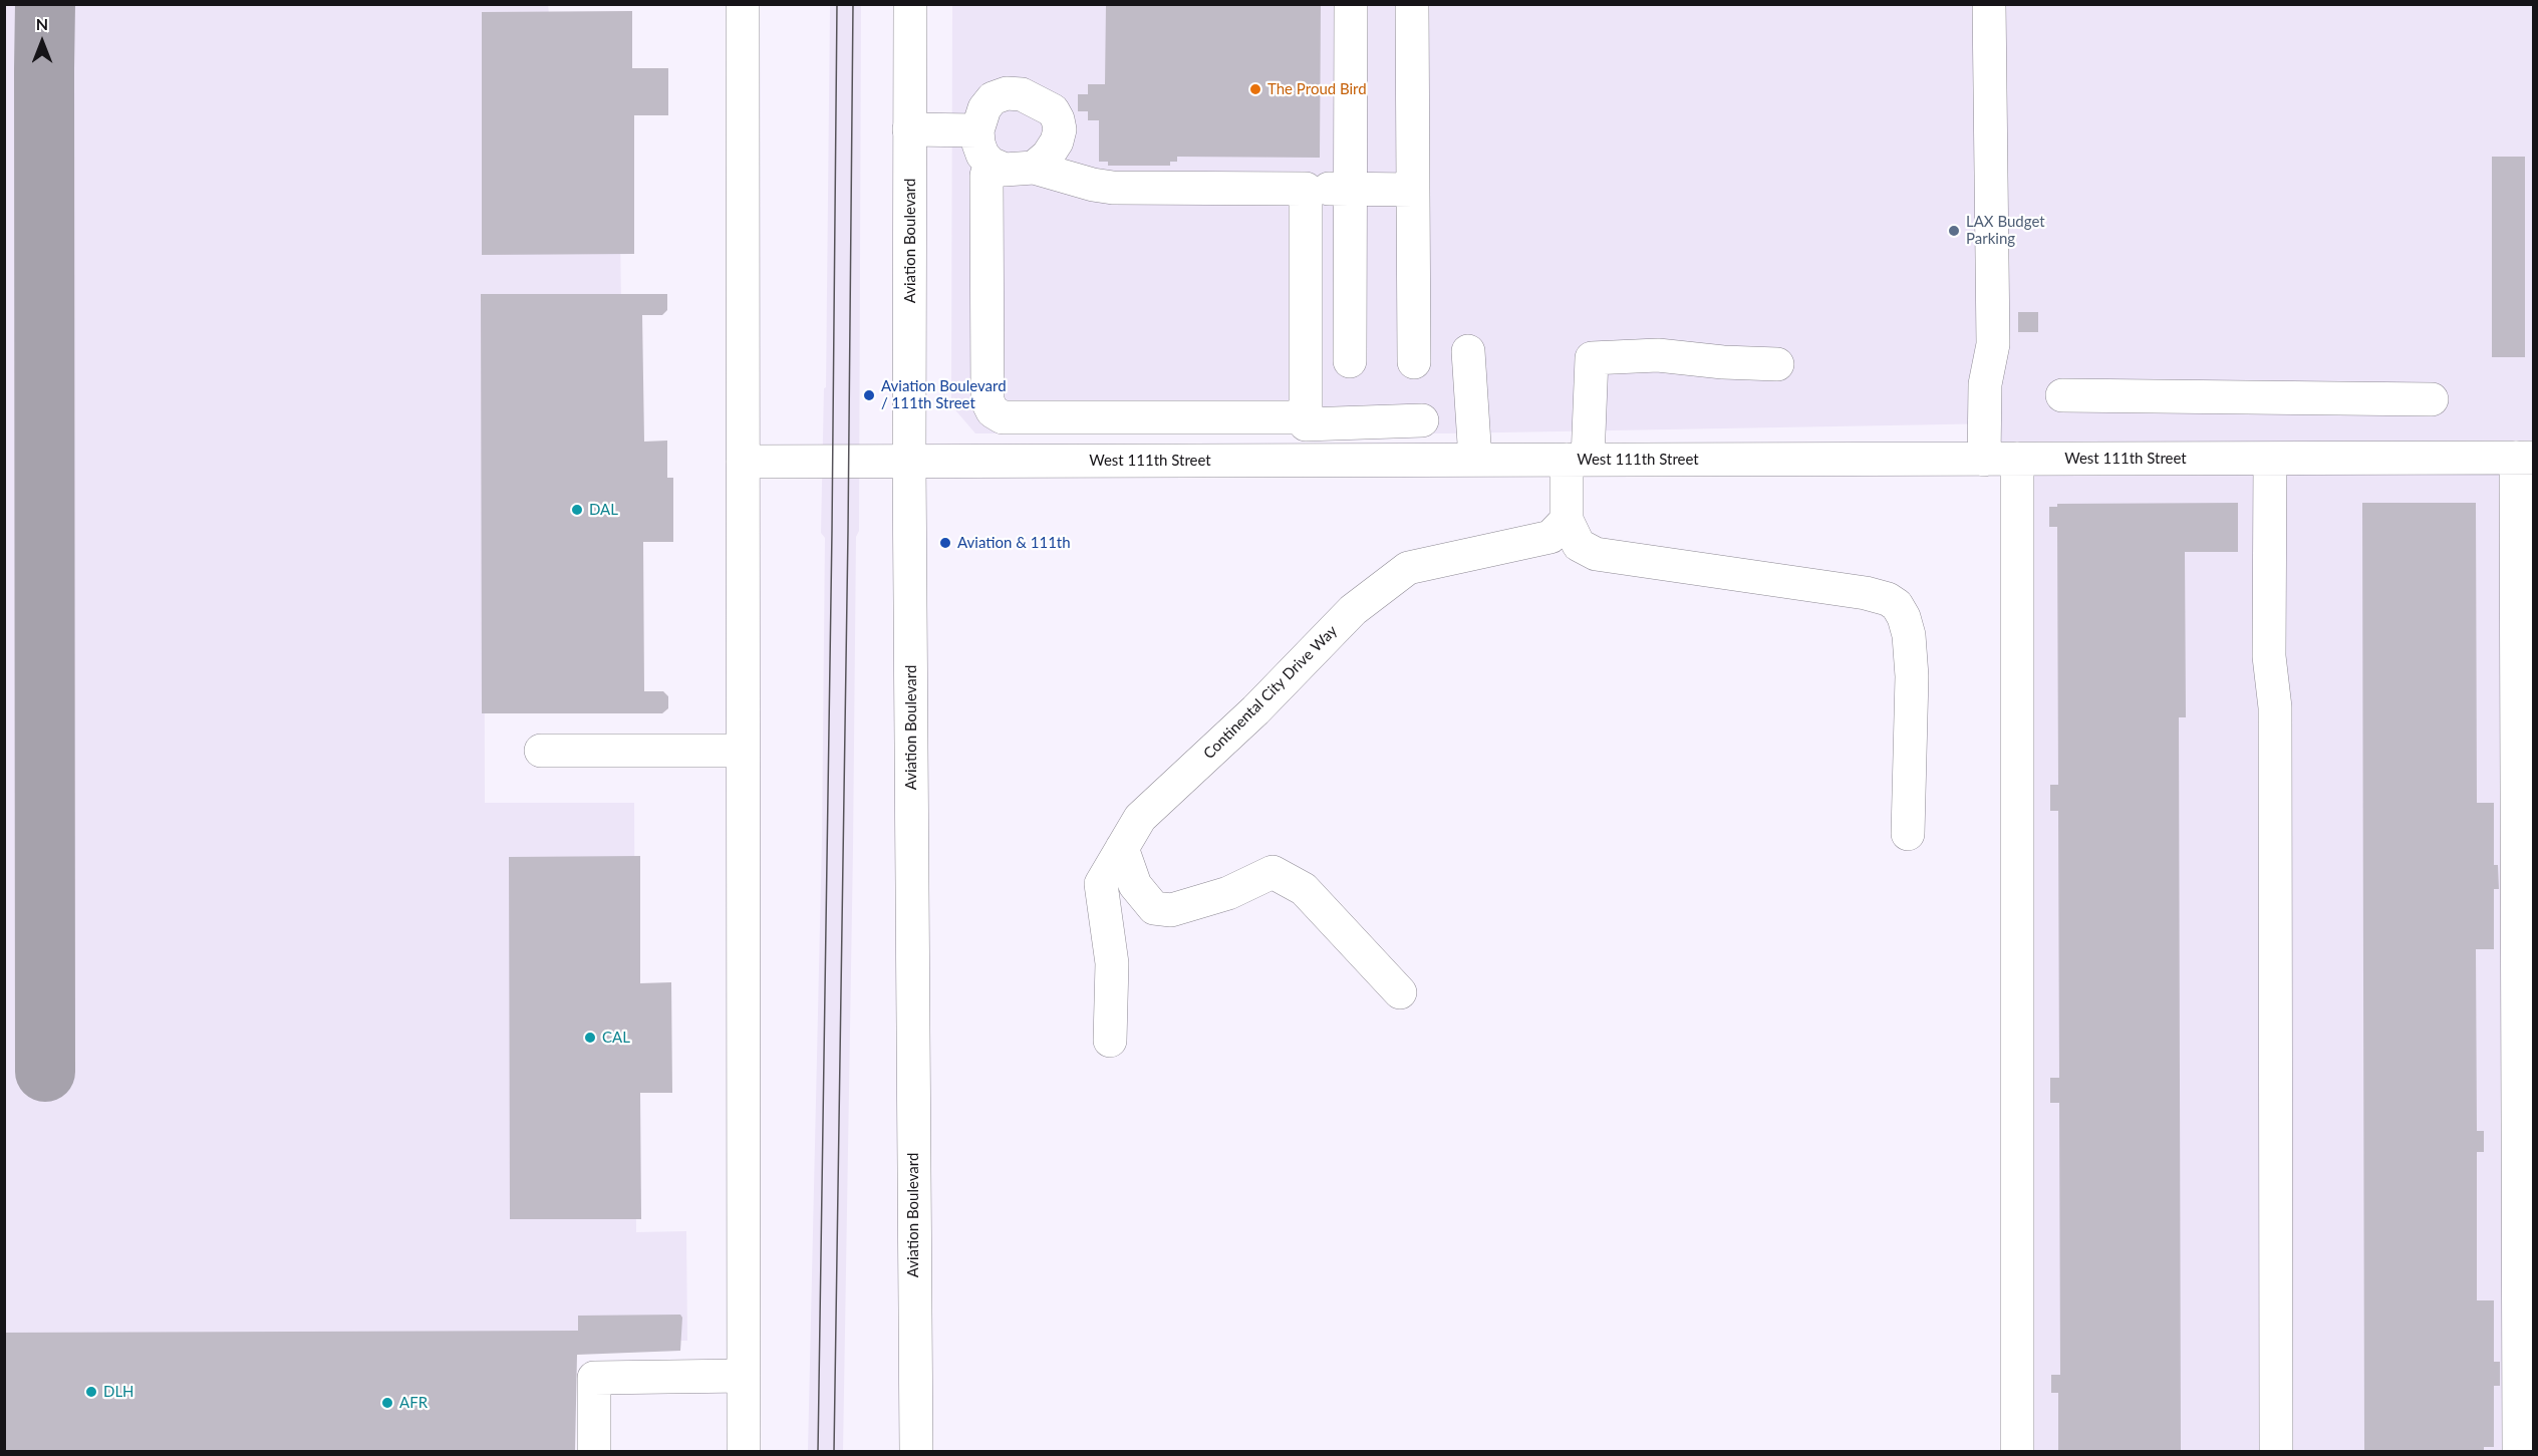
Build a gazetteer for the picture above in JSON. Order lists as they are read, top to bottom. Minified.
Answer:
{"streets":{"street":["Aviation Boulevard","West 111th Street","Continental City Drive Way"]},"crossings":[["Aviation Boulevard","West 111th Street"]],"places":["The Proud Bird","LAX Budget Parking","Aviation Boulevard / 111th Street","DAL","Aviation & 111th","CAL","DLH","AFR"],"north":"top"}
